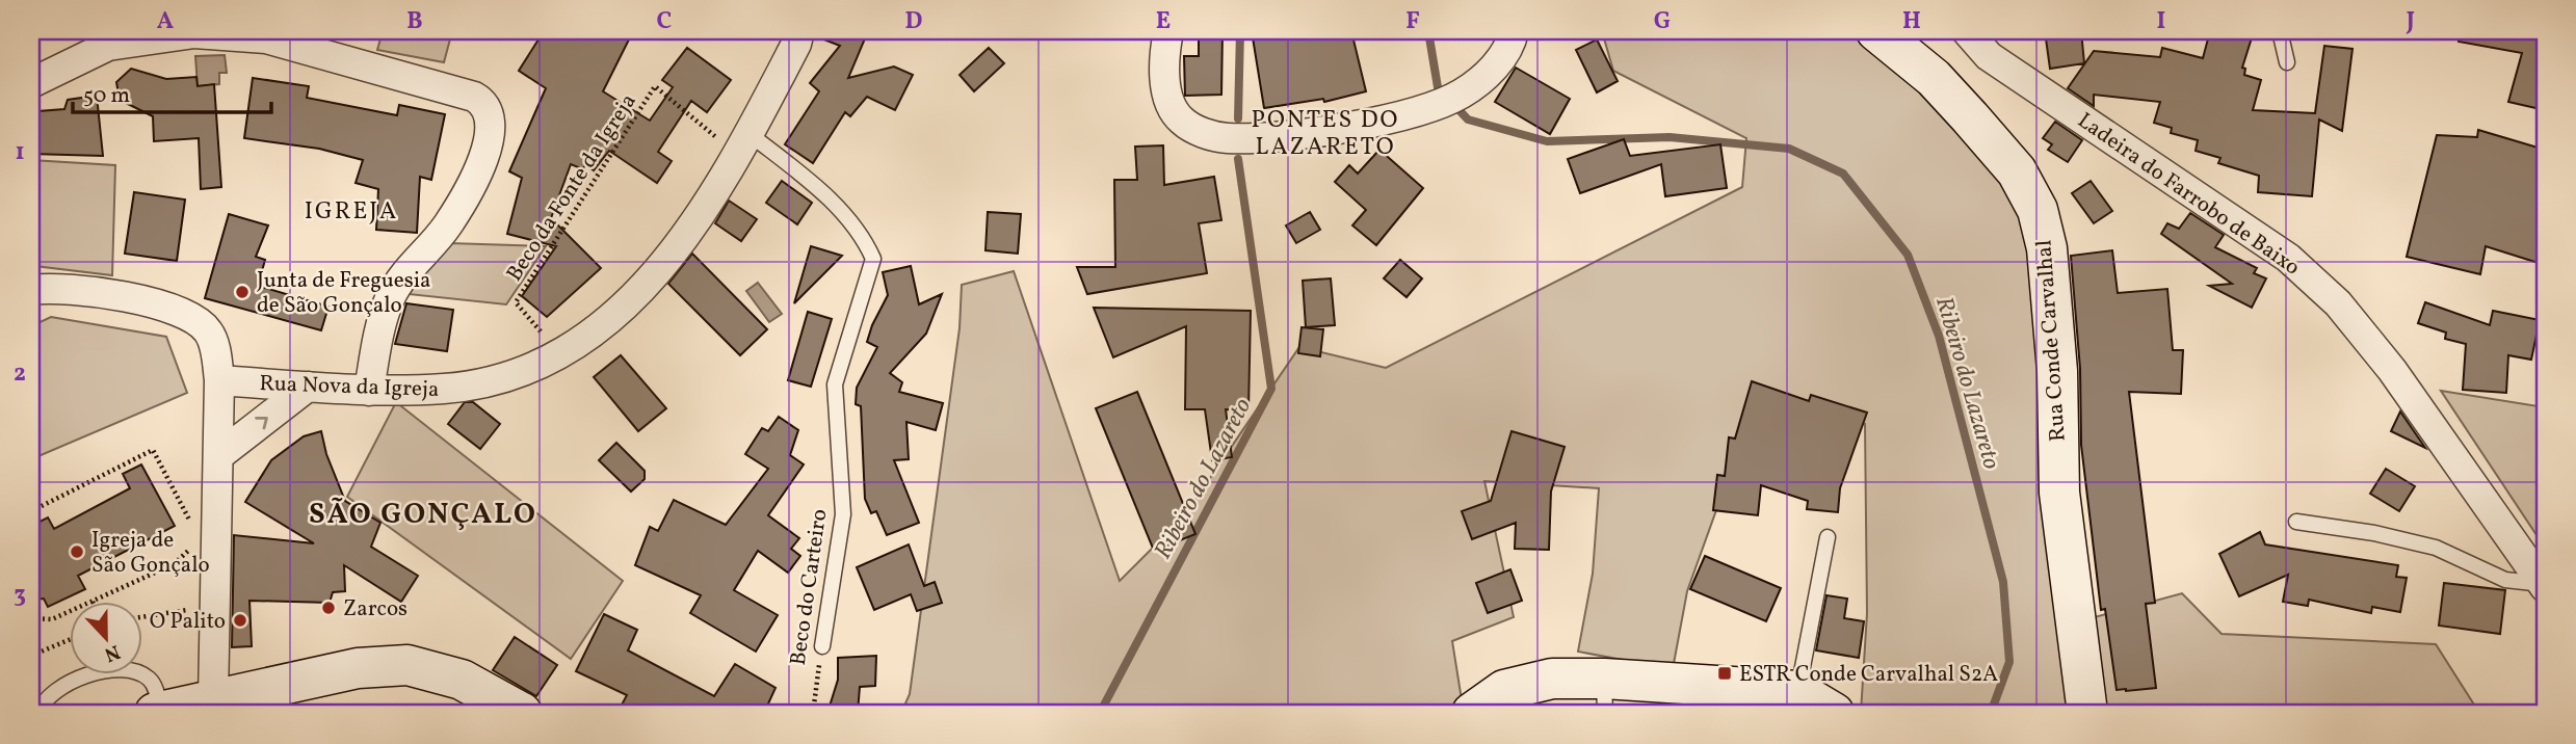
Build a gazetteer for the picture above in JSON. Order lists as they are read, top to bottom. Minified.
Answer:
{"streets":{"main road":["Rua Conde Carvalhal"],"street":["Ladeira do Farrobo de Baixo","Rua Nova da Igreja"],"lane":["Beco do Carteiro"],"path":["Beco da Fonte da Igreja"]},"crossings":[["Beco da Fonte da Igreja","Rua Nova da Igreja"],["Beco da Fonte da Igreja","Beco do Carteiro"],["Rua Nova da Igreja","Beco do Carteiro"]],"districts":["PONTES DO LAZARETO","IGREJA","SÃO GONÇALO"],"water":["Ribeiro do Lazareto"],"places":{"other":["Junta de Freguesia de São Gonçalo","Igreja de São Gonçalo","Zarcos","O Palito"],"transit":["ESTR Conde Carvalhal S2A"]},"scale_bar":"50 m","north":"bottom","grid":{"columns":["A","B","C","D","E","F","G","H","I","J"],"rows":["1","2","3"]}}
